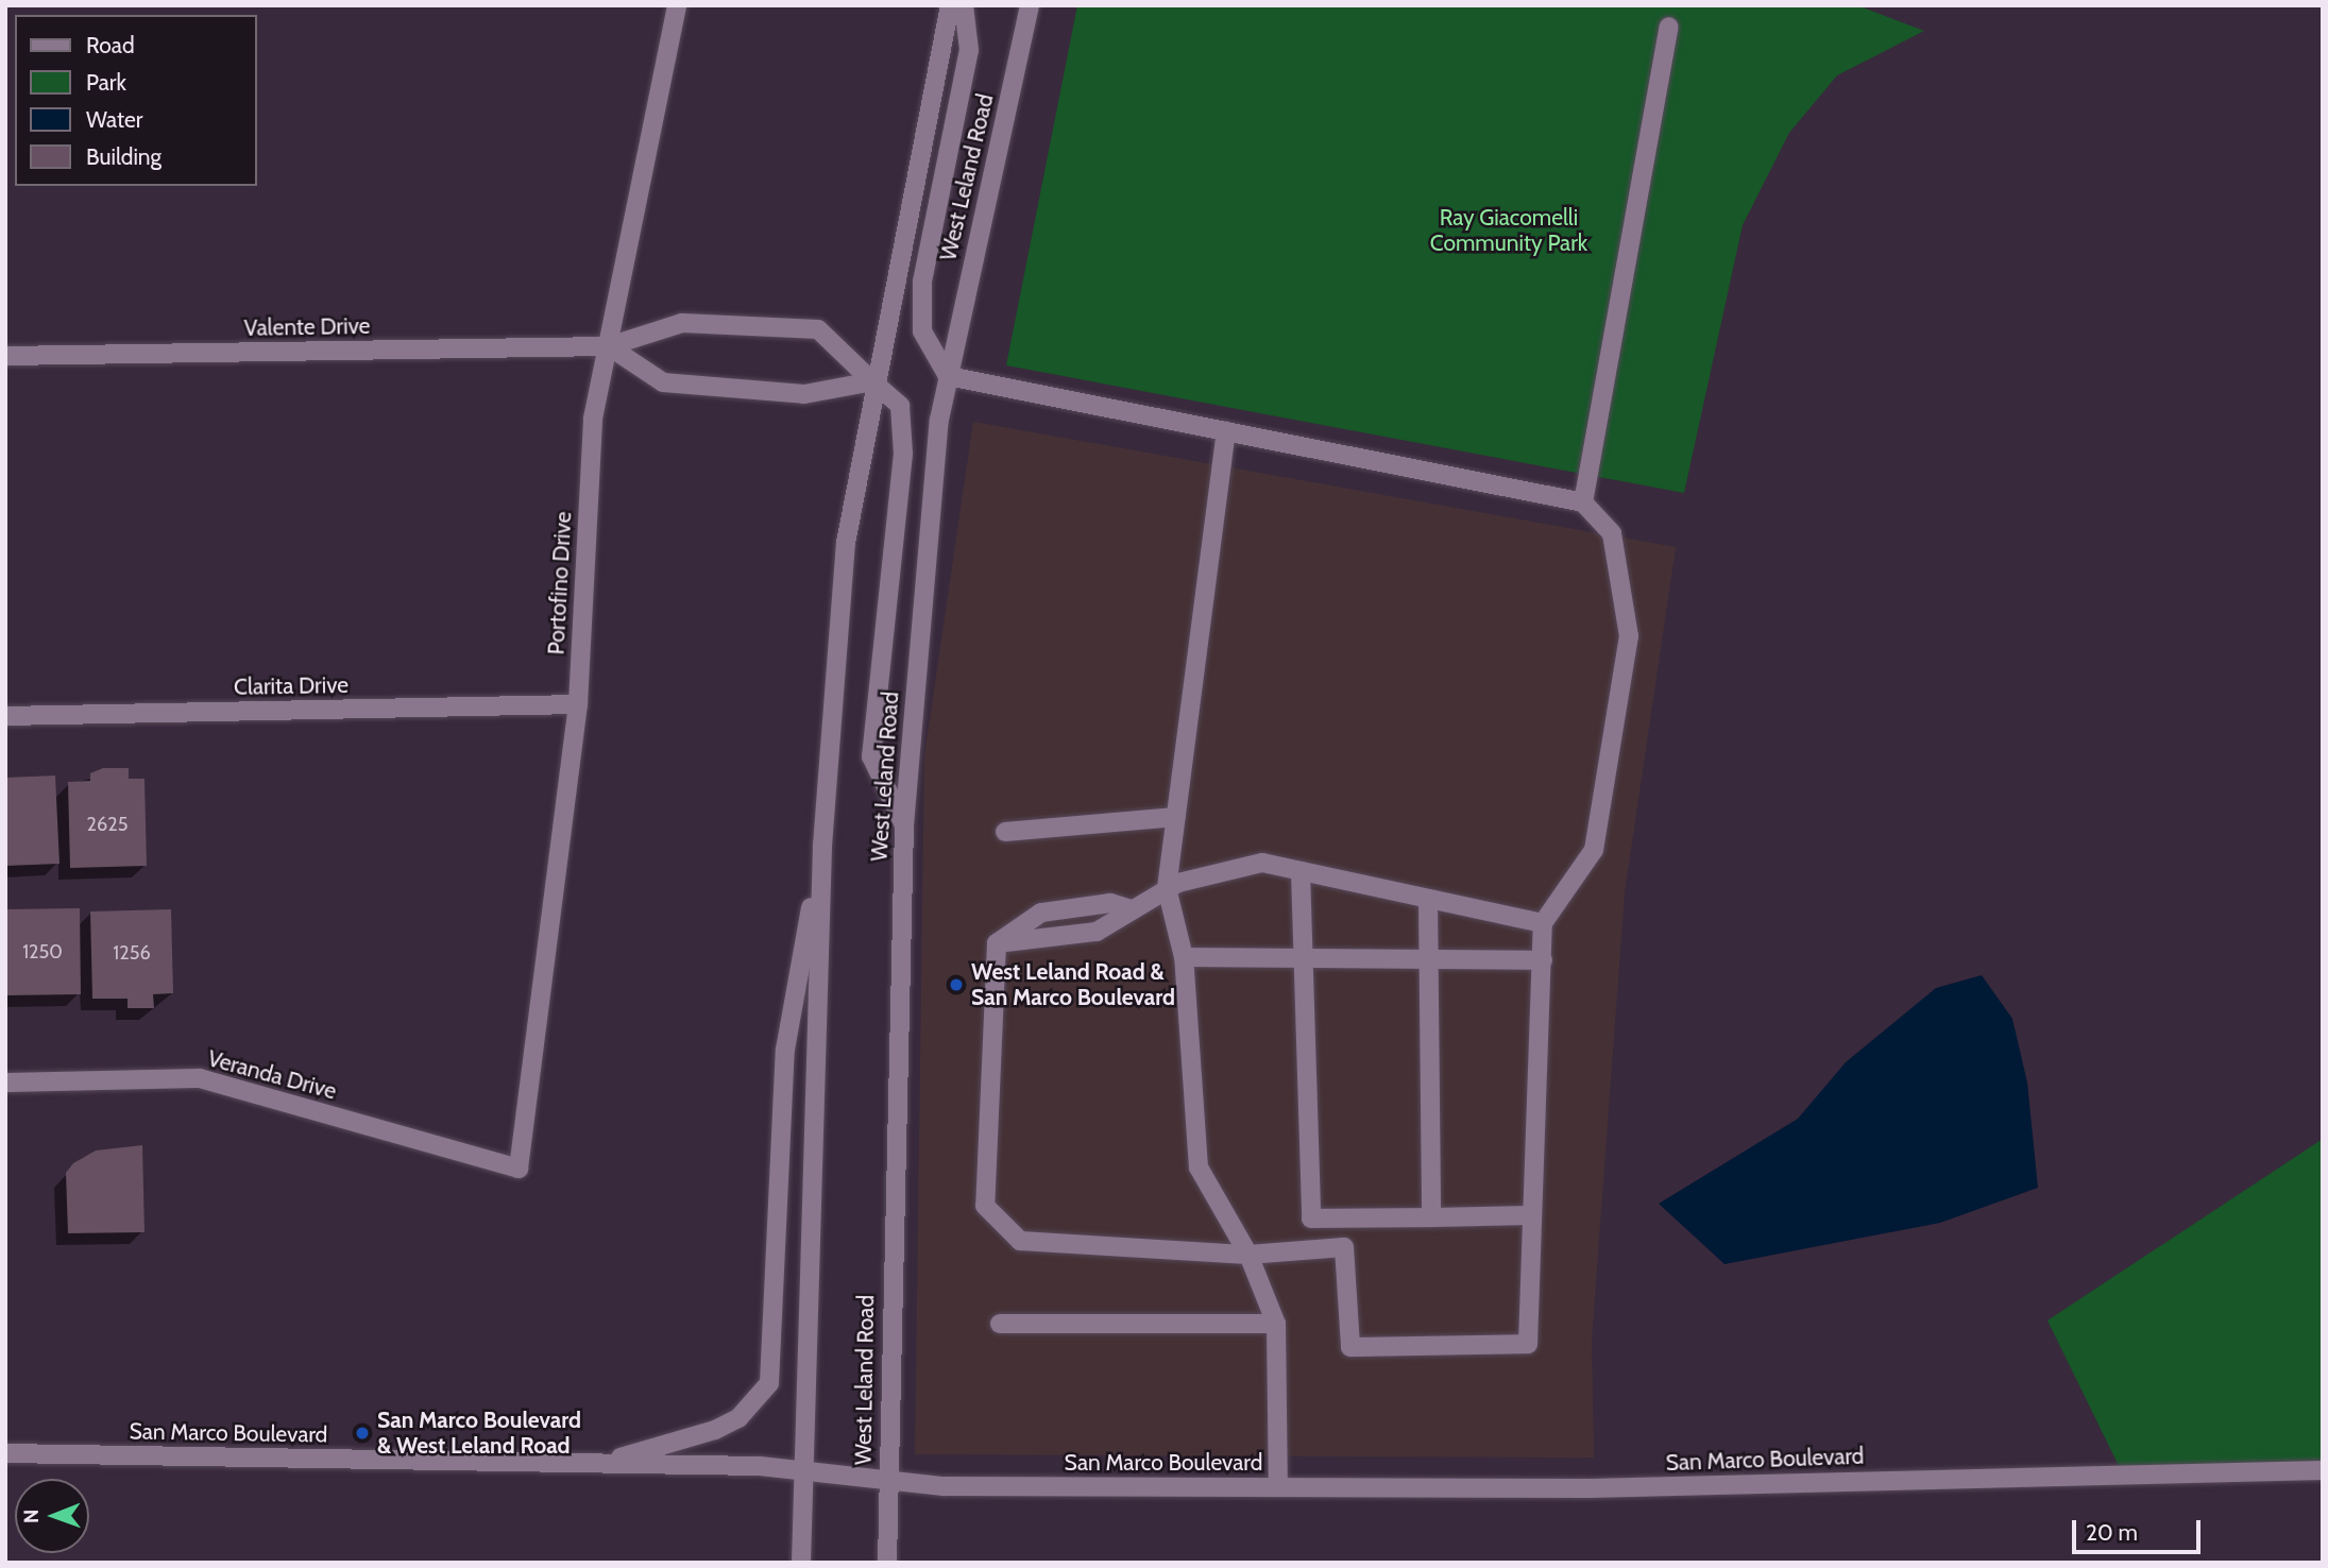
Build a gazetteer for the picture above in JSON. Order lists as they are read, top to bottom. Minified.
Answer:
{"streets":{"main road":["West Leland Road","Valente Drive","Portofino Drive","Clarita Drive","Veranda Drive","San Marco Boulevard"]},"crossings":[["West Leland Road","Valente Drive"],["West Leland Road","San Marco Boulevard"],["Valente Drive","Portofino Drive"],["Portofino Drive","Clarita Drive"],["Portofino Drive","Veranda Drive"]],"parks":["Ray Giacomelli Community Park"],"places":["West Leland Road & San Marco Boulevard","San Marco Boulevard & West Leland Road"],"house_numbers":["2625","1250","1256"],"legend":["Road","Park","Water","Building"],"scale_bar":"20 m","north":"left"}
